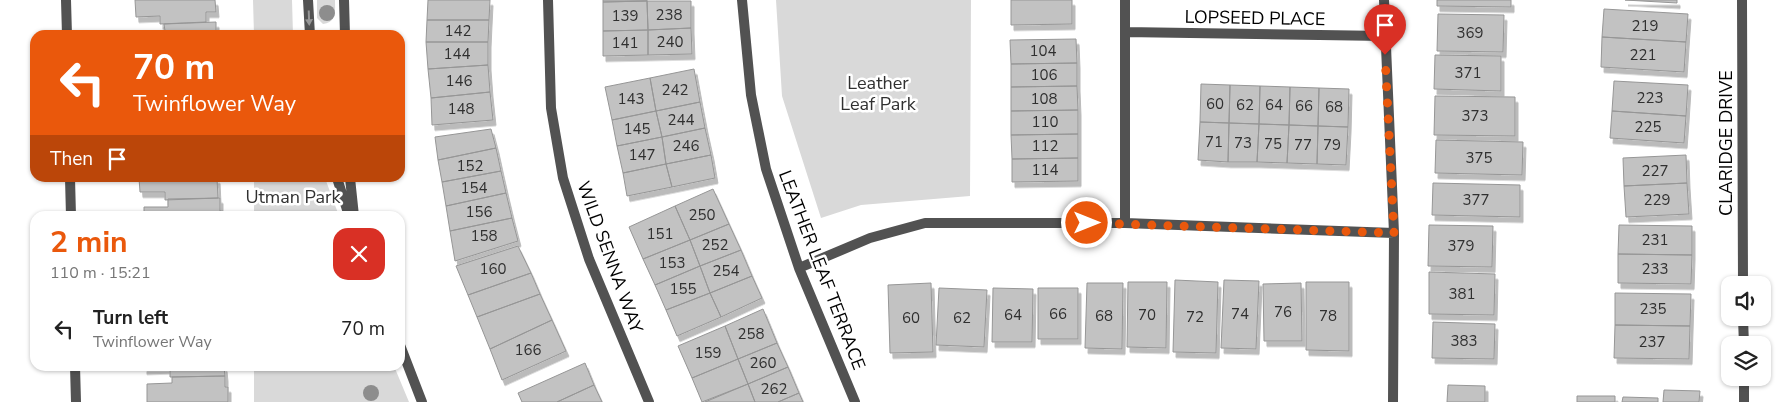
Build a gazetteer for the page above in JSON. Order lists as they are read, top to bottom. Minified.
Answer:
{"streets":{"street":["LOPSEED PLACE","CLARIDGE DRIVE","WILD SENNA WAY","LEATHER LEAF TERRACE"]},"parks":["Leather Leaf Park","Utman Park"],"house_numbers":["238","139","219","142","369","240","141","104","144","221","371","106","146","242","223","143","108","60","62","64","66","68","148","373","244","110","225","145","71","73","75","77","79","246","112","147","375","152","114","227","154","377","229","156","250","151","158","231","252","379","153","160","233","254","155","381","235","76","66","74","64","70","68","78","72","60","62","258","383","237","166","159","260","262"],"page":{"turn":["70 m","Twinflower Way"],"then":"Then","heading":["2 min","110 m · 15:21"],"list":[{"name":"Turn left","note":"Twinflower Way","value":"70 m"}]}}
